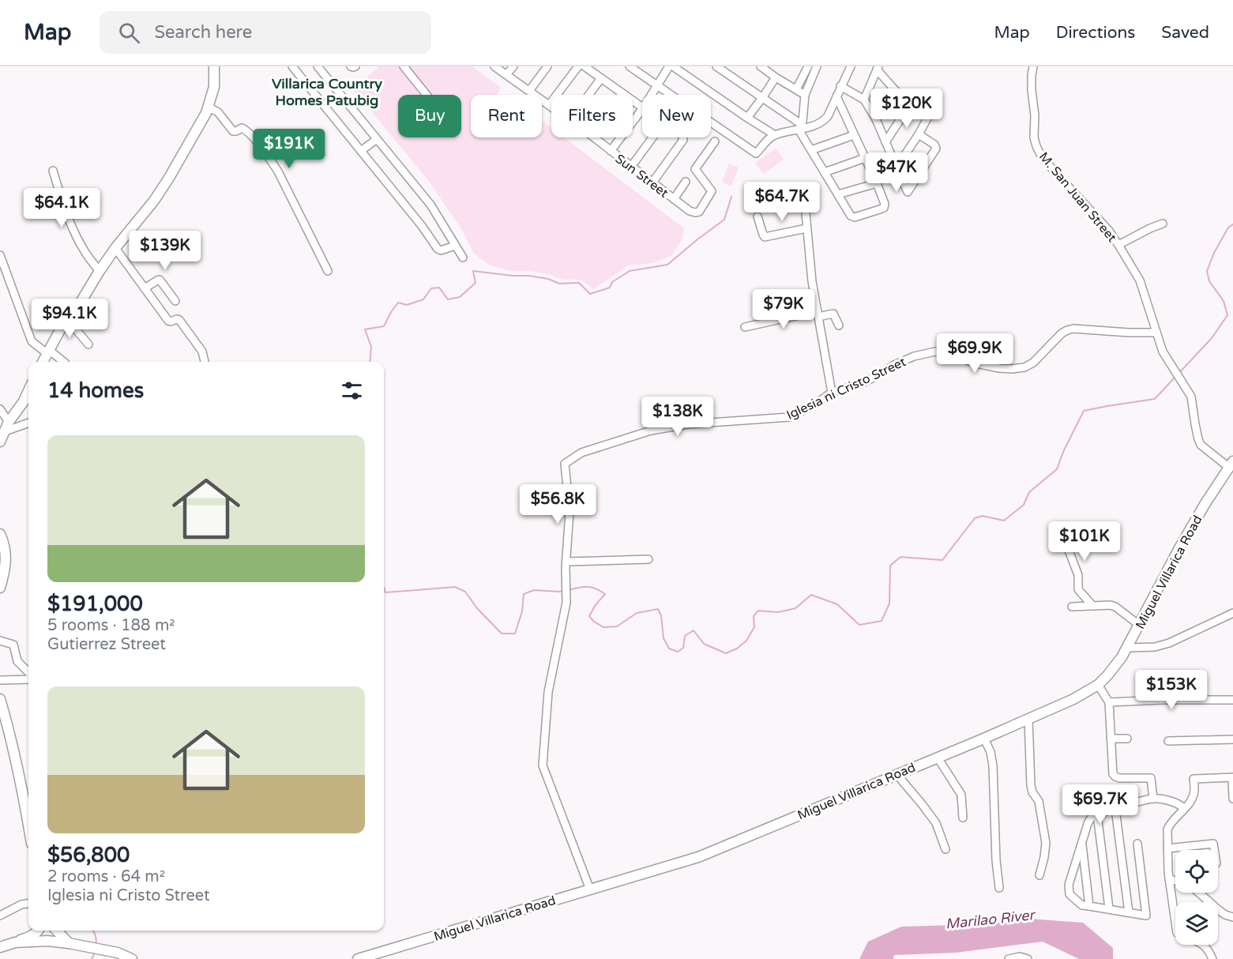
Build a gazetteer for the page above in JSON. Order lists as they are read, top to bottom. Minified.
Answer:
{"streets":{"main road":["Miguel Villarica Road"],"street":["Sun Street","M. San Juan Street","Iglesia ni Cristo Street"]},"crossings":[["M. San Juan Street","Iglesia ni Cristo Street"],["M. San Juan Street","Miguel Villarica Road"],["Iglesia ni Cristo Street","Miguel Villarica Road"]],"districts":["Villarica Country Homes Patubig"],"water":["Marilao River"],"page":{"header":"Map","search":"Search here","nav":["Map","Directions","Saved"],"price":["$120K","$191K","$47K","$64.7K","$64.1K","$139K","$79K","$94.1K","$69.9K","$138K","$56.8K","$101K","$153K","$69.7K"],"chip":["Buy","Rent","Filters","New"],"heading":"14 homes","list":[{"name":"$191,000","note":"5 rooms · 188 m² · Gutierrez Street"},{"name":"$56,800","note":"2 rooms · 64 m² · Iglesia ni Cristo Street"}]}}
